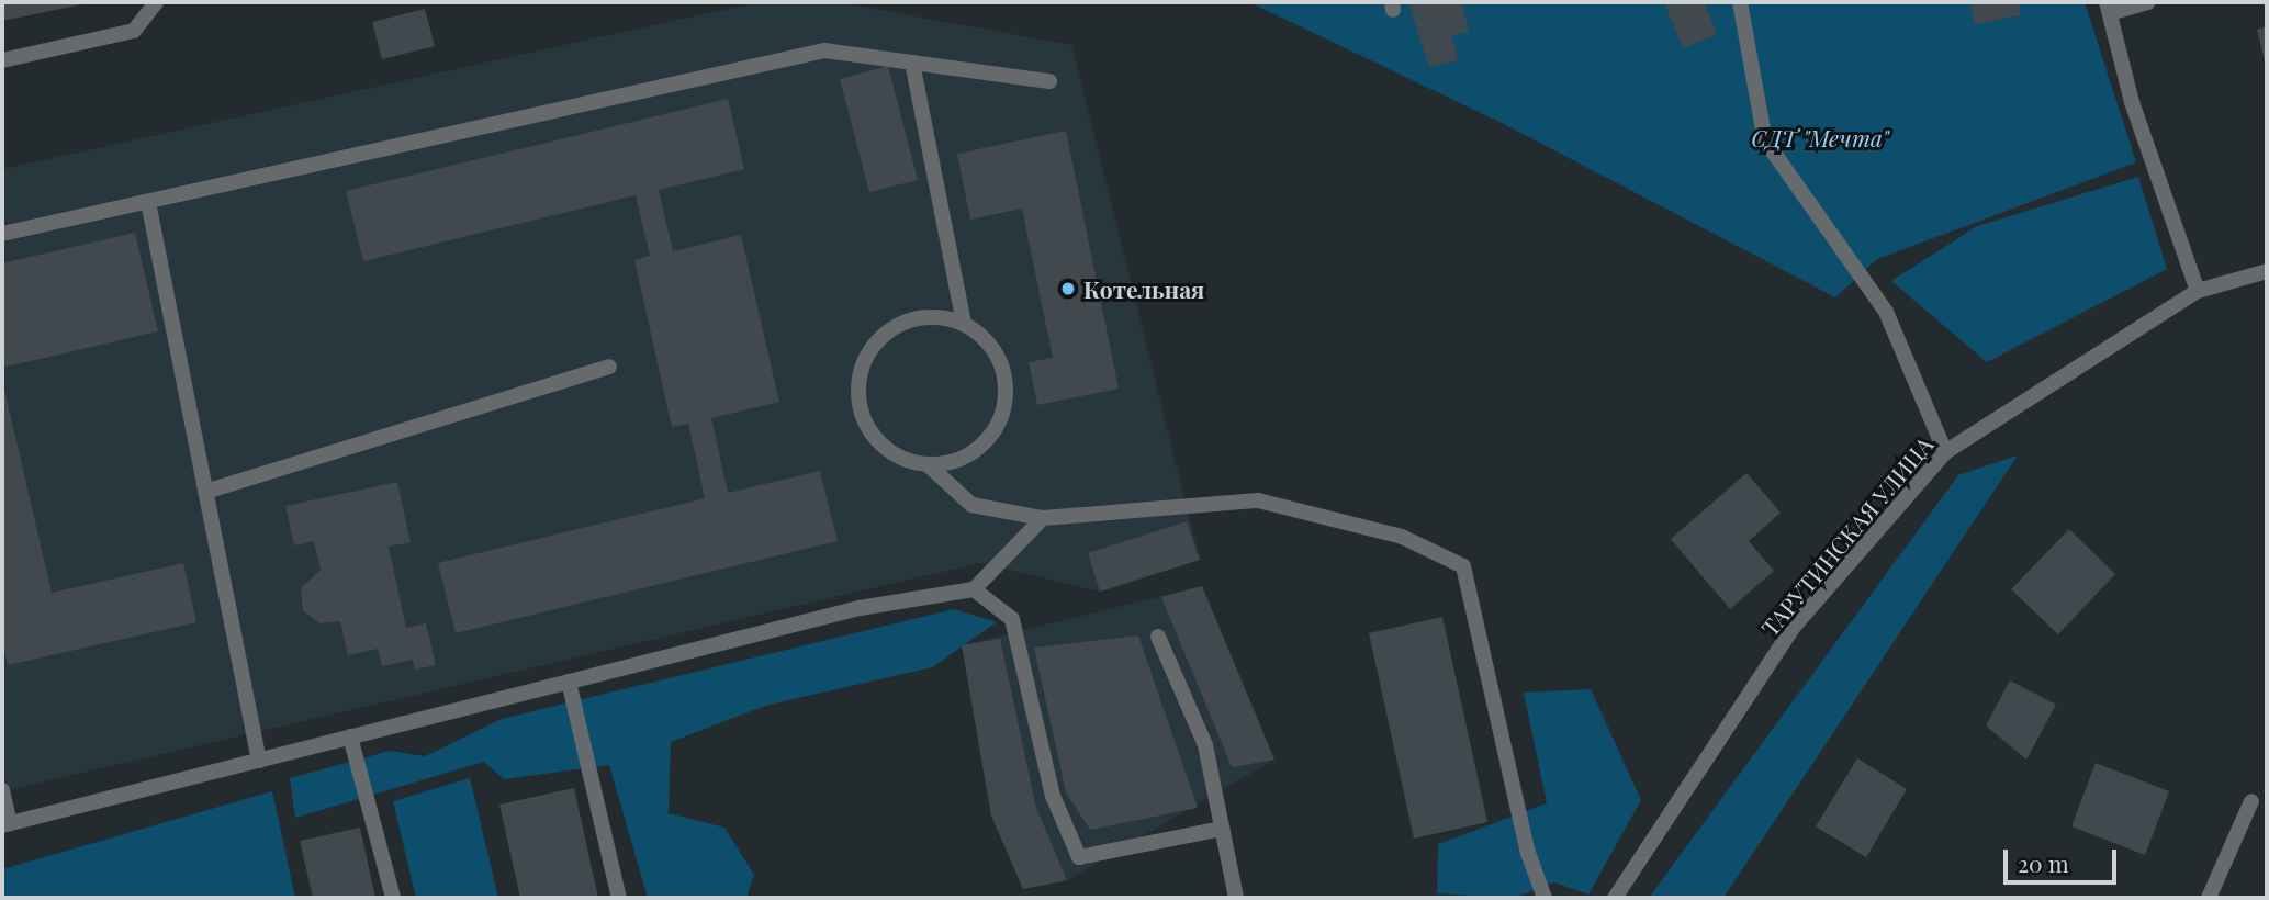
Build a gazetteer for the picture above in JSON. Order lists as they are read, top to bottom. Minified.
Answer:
{"streets":{"street":["ТАРУТИНСКАЯ УЛИЦА"]},"parks":["СДТ \"Мечта\""],"places":["Котельная"],"scale_bar":"20 m"}
